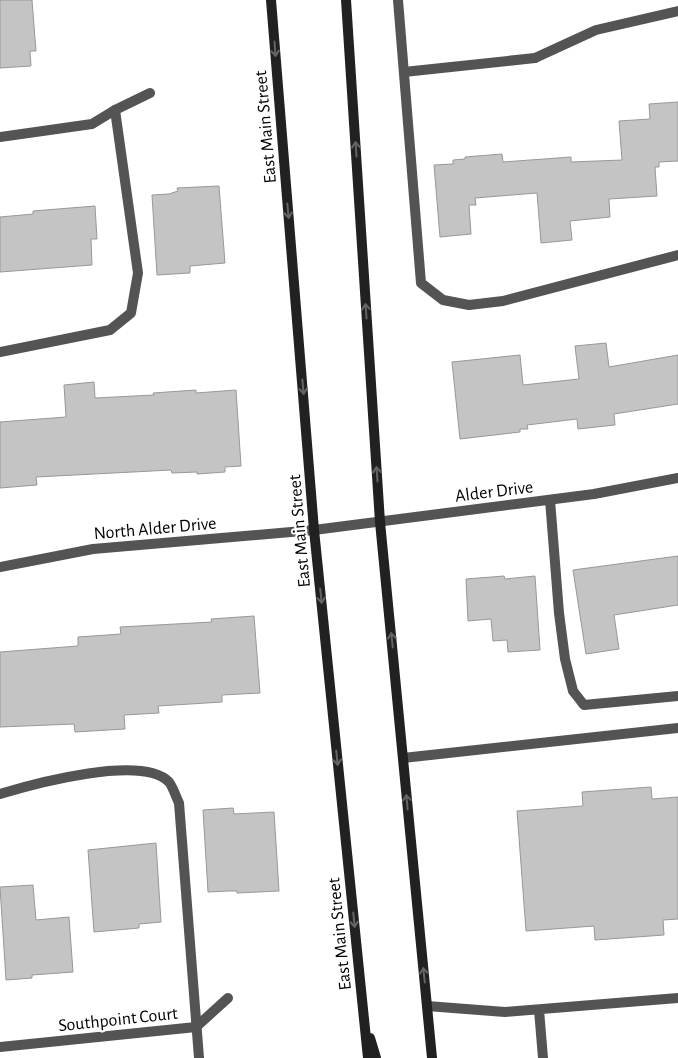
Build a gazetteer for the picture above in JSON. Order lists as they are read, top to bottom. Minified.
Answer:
{"streets":{"main road":["East Main Street"],"street":["Alder Drive","North Alder Drive","Southpoint Court"]},"crossings":[["East Main Street","Alder Drive"],["East Main Street","North Alder Drive"],["Alder Drive","North Alder Drive"]]}
